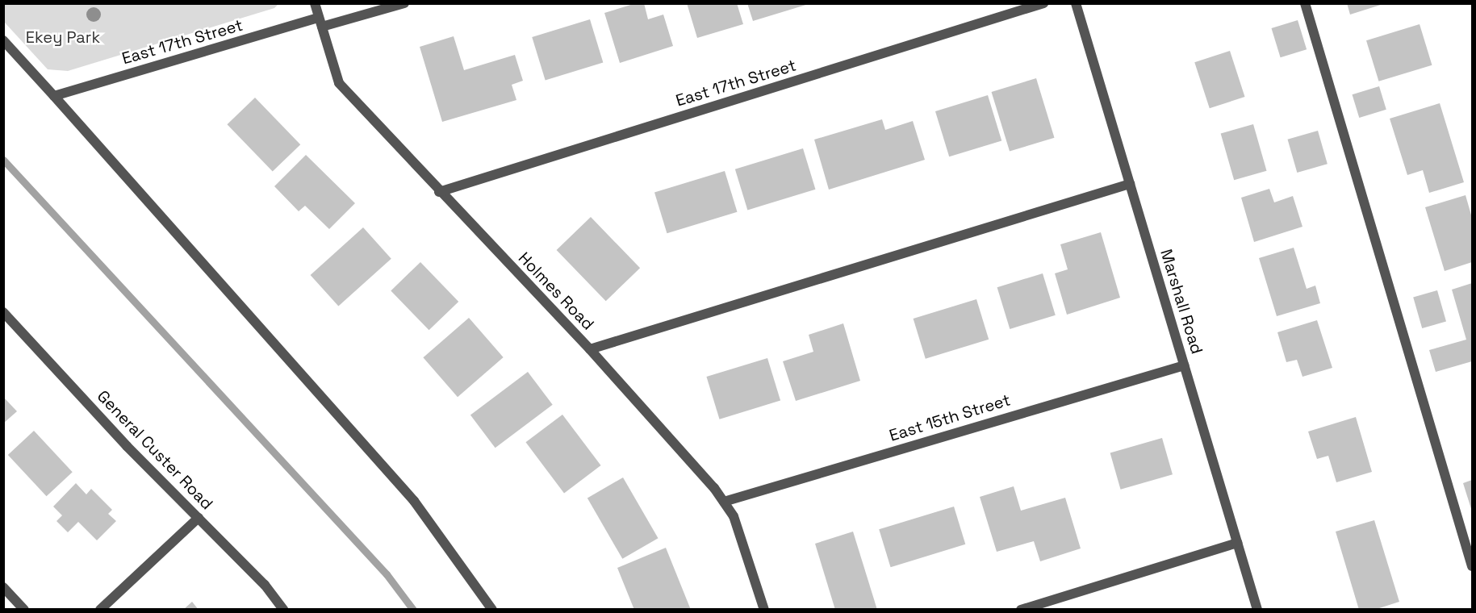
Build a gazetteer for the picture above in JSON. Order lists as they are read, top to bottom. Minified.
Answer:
{"streets":{"street":["East 17th Street","Holmes Road","Marshall Road","East 15th Street","General Custer Road"]},"crossings":[["East 17th Street","Holmes Road"],["Holmes Road","East 15th Street"],["Marshall Road","East 15th Street"]],"parks":["Ekey Park"]}
